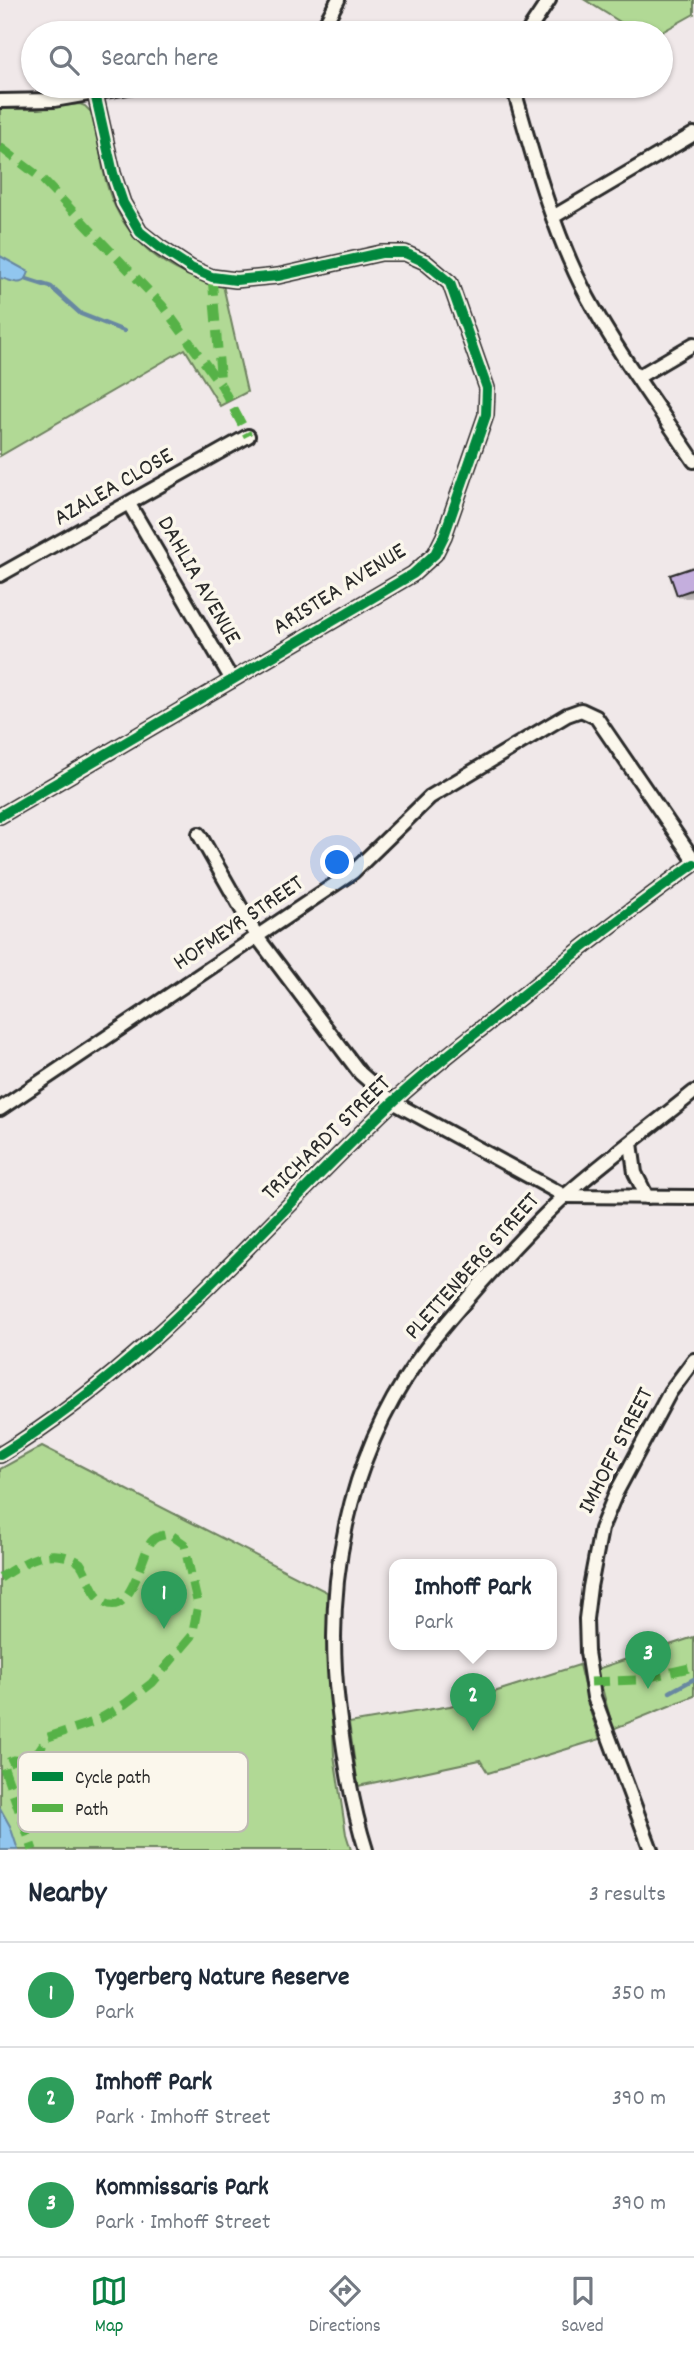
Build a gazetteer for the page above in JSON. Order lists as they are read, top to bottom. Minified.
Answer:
{"streets":{"street":["AZALEA CLOSE","DAHLIA AVENUE","ARISTEA AVENUE","HOFMEYR STREET","TRICHARDT STREET","PLETTENBERG STREET","IMHOFF STREET"]},"crossings":[["AZALEA CLOSE","DAHLIA AVENUE"],["DAHLIA AVENUE","ARISTEA AVENUE"],["HOFMEYR STREET","TRICHARDT STREET"]],"legend":["Cycle path","Path"],"page":{"search":"Search here","popup":["Imhoff Park","Park"],"pins":["1","3","2"],"heading":["Nearby","3 results"],"list":[{"mark":"1","name":"Tygerberg Nature Reserve","note":"Park","value":"350 m"},{"mark":"2","name":"Imhoff Park","note":"Park · Imhoff Street","value":"390 m"},{"mark":"3","name":"Kommissaris Park","note":"Park · Imhoff Street","value":"390 m"}],"nav":["Map","Directions","Saved"]}}
